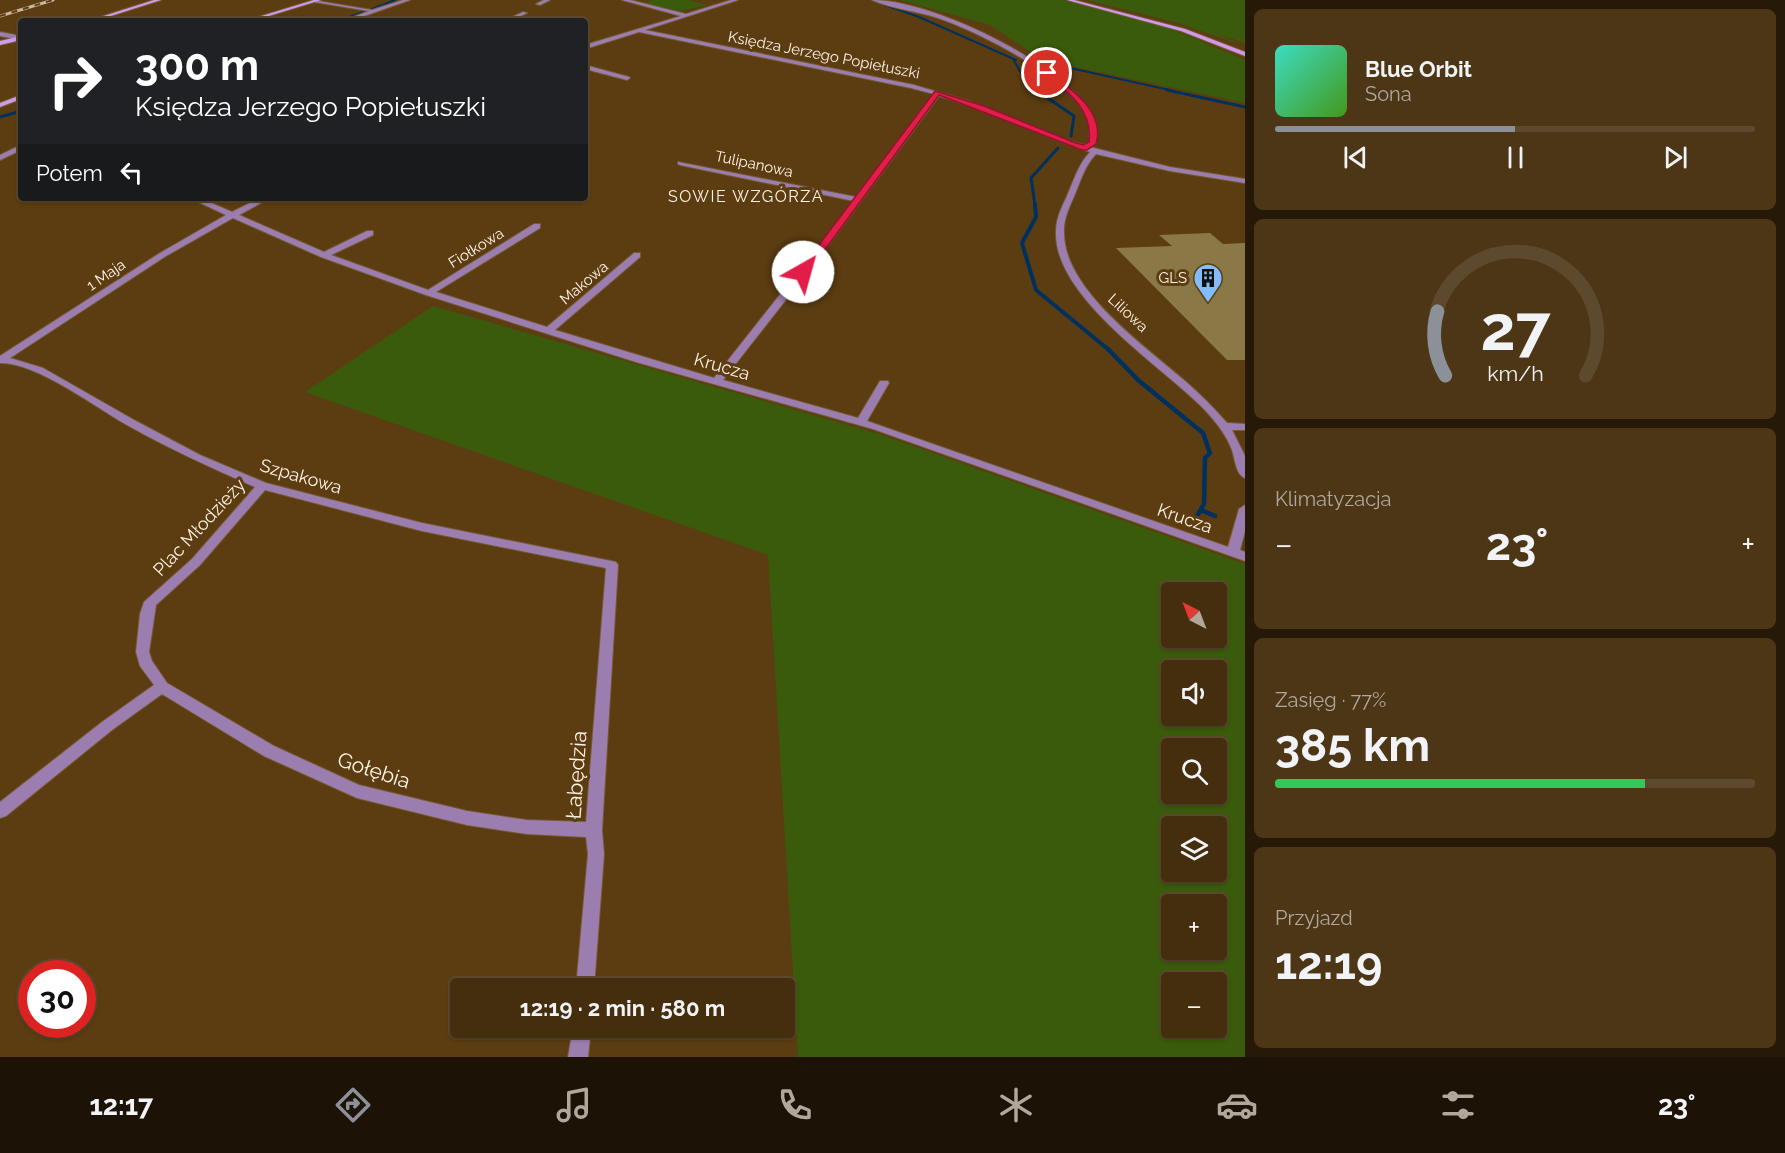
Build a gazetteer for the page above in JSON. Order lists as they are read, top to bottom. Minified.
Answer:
{"streets":{"street":["Księdza Jerzego Popiełuszki","Tulipanowa","Fiołkowa","1 Maja","Makowa","Liliowa","Krucza","Szpakowa","Plac Młodzieży","Gołębia","Łabędzia"]},"crossings":[["Księdza Jerzego Popiełuszki","Liliowa"],["Fiołkowa","Krucza"],["1 Maja","Krucza"],["1 Maja","Szpakowa"],["Makowa","Krucza"],["Szpakowa","Plac Młodzieży"],["Szpakowa","Łabędzia"],["Plac Młodzieży","Gołębia"],["Gołębia","Łabędzia"]],"districts":["SOWIE WZGÓRZA"],"places":{"building":["GLS"]},"north":"top left","page":{"turn":["300 m","Księdza Jerzego Popiełuszki"],"song":["Blue Orbit","Sona"],"then":"Potem","tile":["Klimatyzacja",["Zasięg · 77%","385 km"],["Przyjazd","12:19"]],"heat":["−","23°","+"],"map_buttons":["+","−"],"limit":"30","trip":"12:19 · 2 min · 580 m","tabs":["12:17","23°"],"gauge":["27","km/h"]}}
